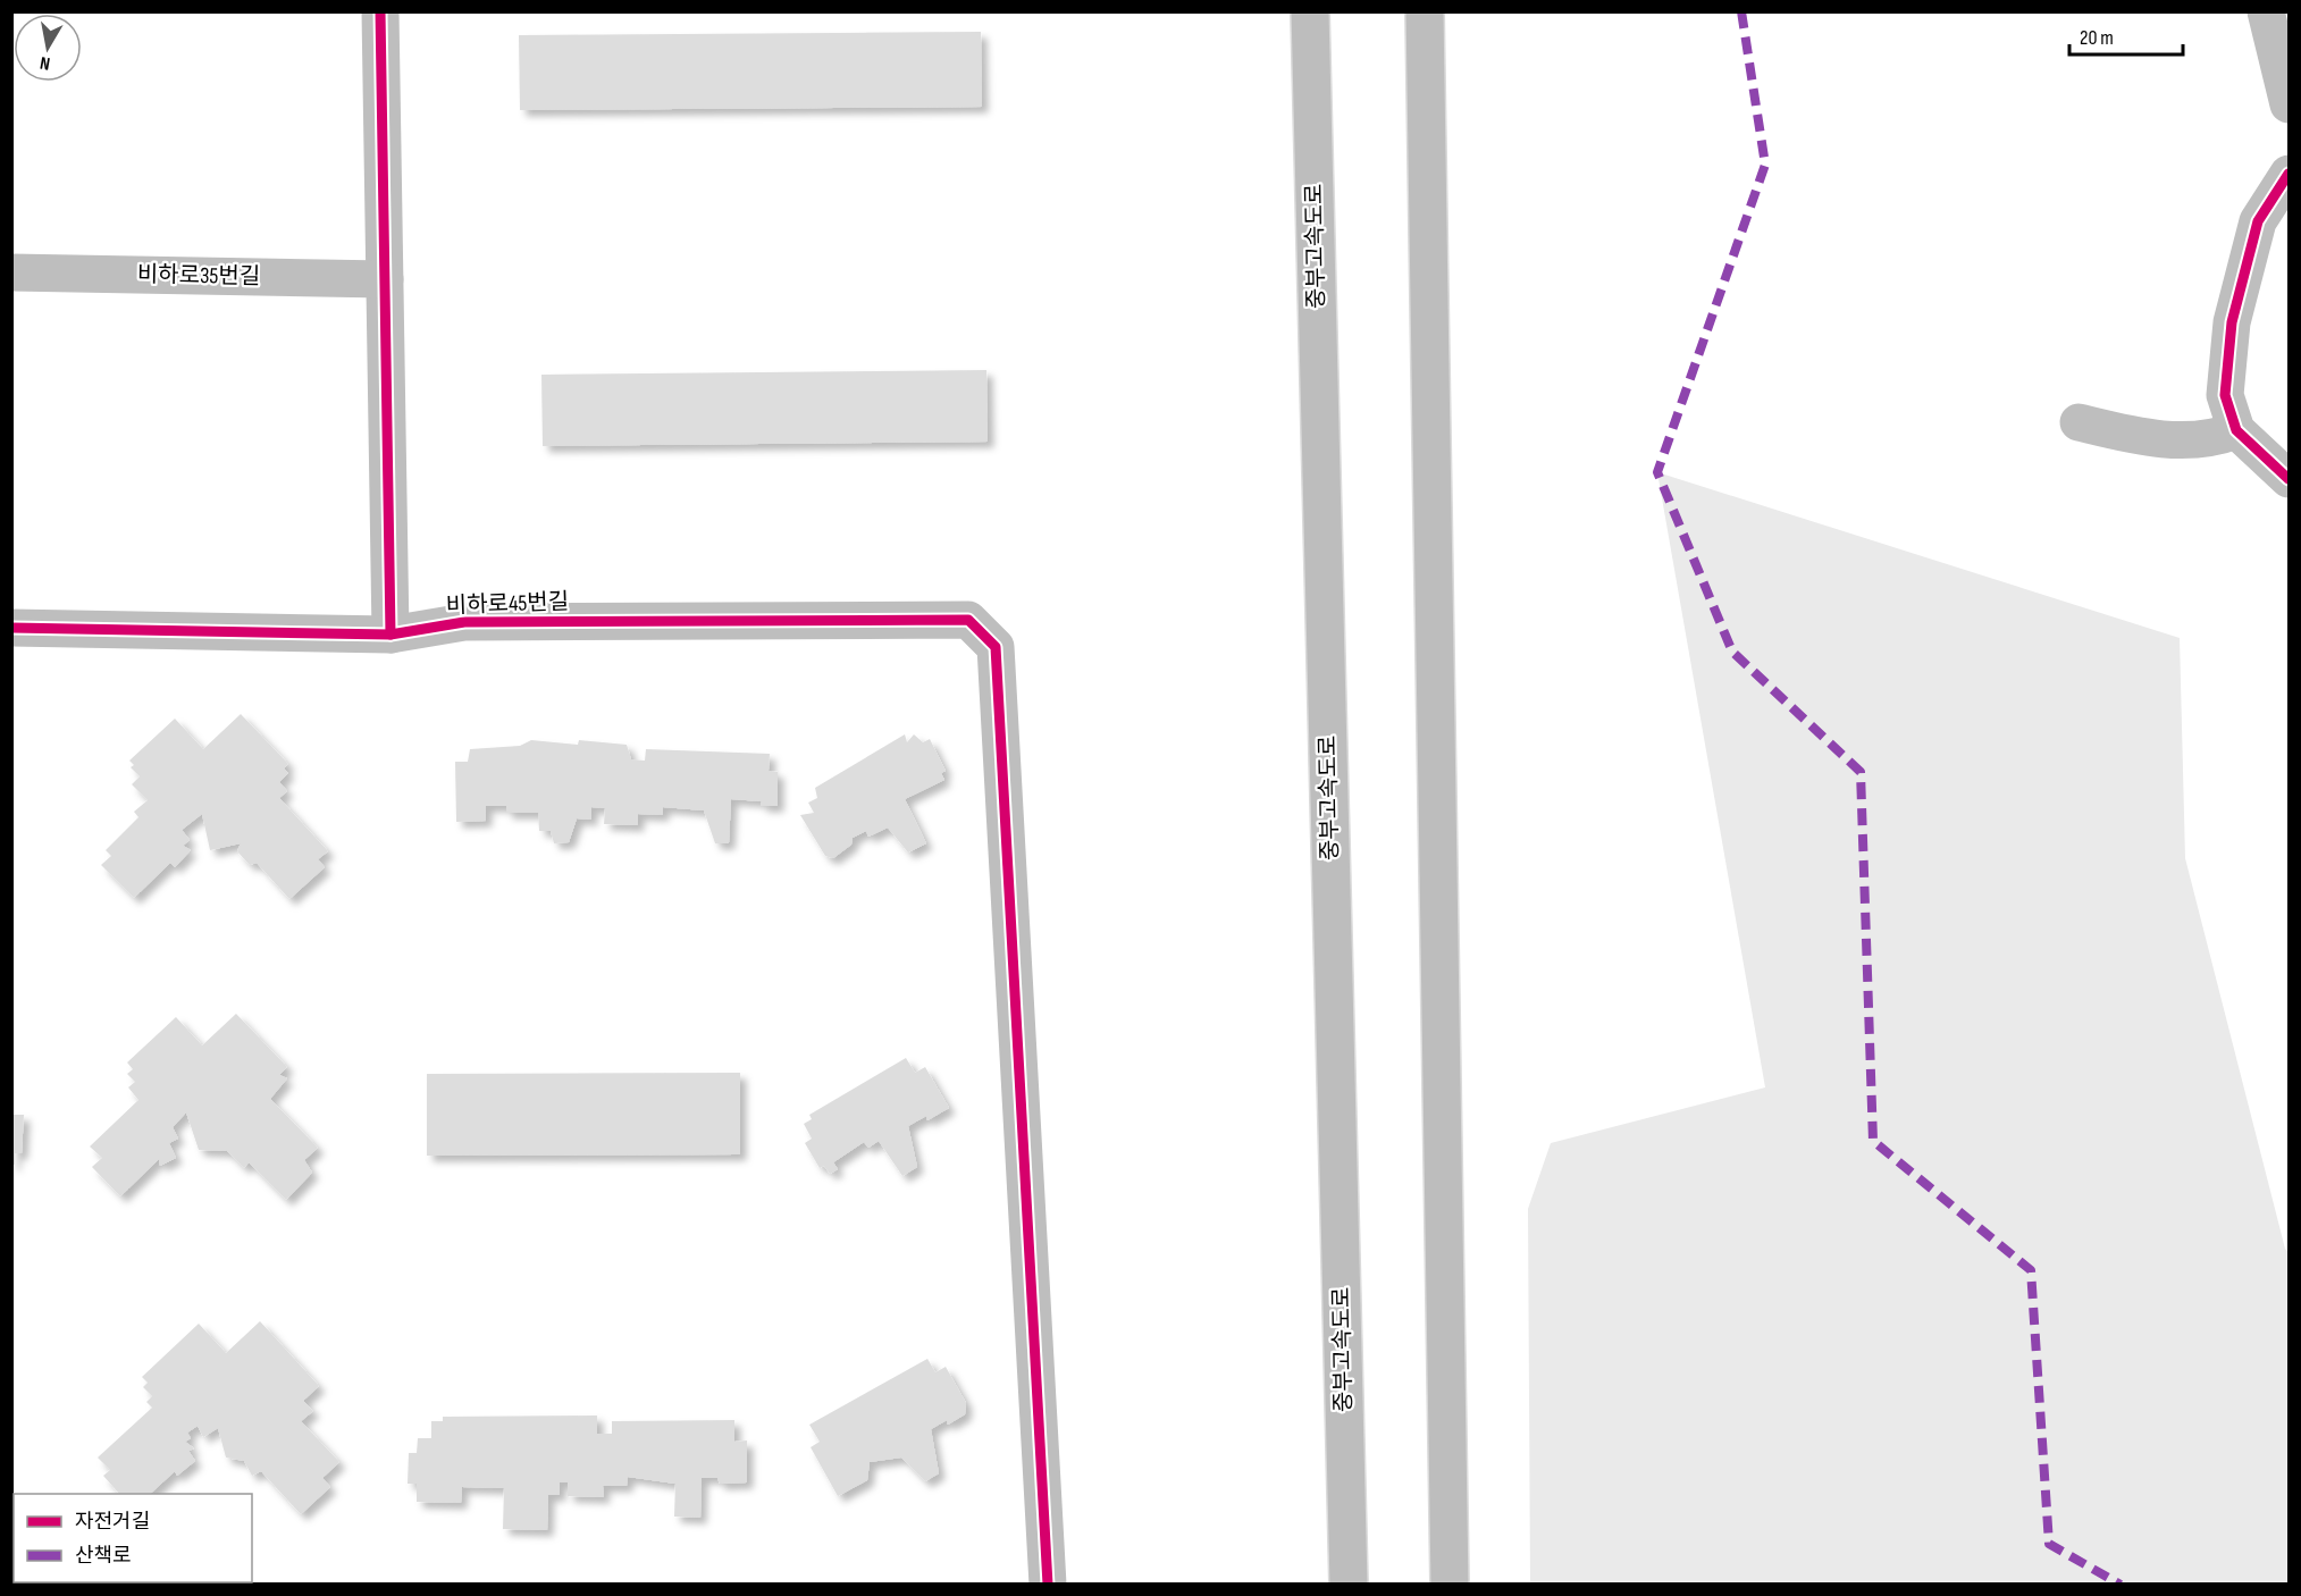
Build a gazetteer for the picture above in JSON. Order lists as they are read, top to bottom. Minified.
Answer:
{"streets":{"highway":["중부고속도로"],"street":["비하로35번길","비하로45번길"]},"legend":["자전거길","산책로"],"scale_bar":"20 m","north":"bottom"}
